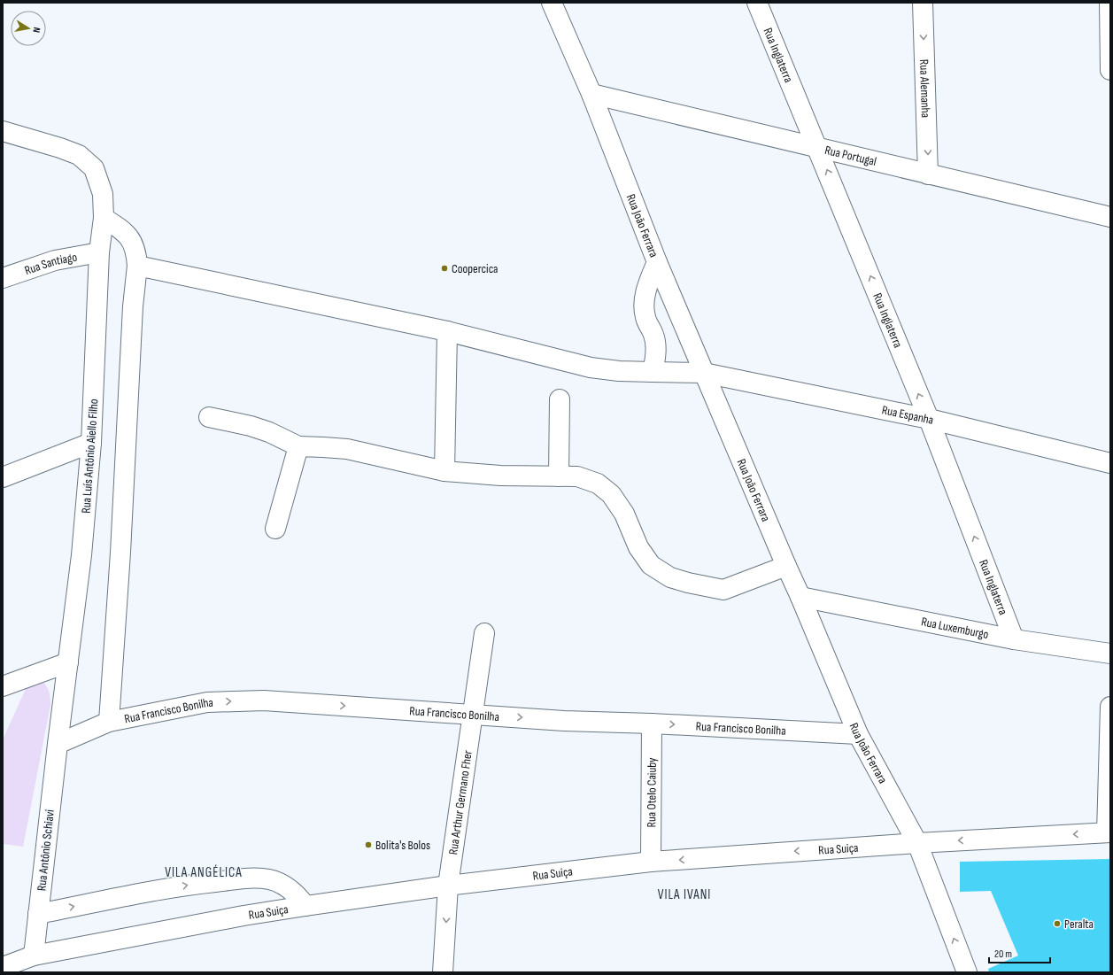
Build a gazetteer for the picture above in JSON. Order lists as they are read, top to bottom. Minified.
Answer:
{"streets":{"street":["Rua Inglaterra","Rua Alemanha","Rua Portugal","Rua João Ferrara","Rua Santiago","Rua Espanha","Rua Luís Antônio Aiello Filho","Rua Luxemburgo","Rua Francisco Bonilha","Rua Otelo Caiuby","Rua Arthur Germano Fher","Rua Suiça","Rua Antônio Schiavi"]},"crossings":[["Rua Inglaterra","Rua Portugal"],["Rua Inglaterra","Rua Espanha"],["Rua Inglaterra","Rua Luxemburgo"],["Rua Alemanha","Rua Portugal"],["Rua Portugal","Rua João Ferrara"],["Rua João Ferrara","Rua Espanha"],["Rua João Ferrara","Rua Luxemburgo"],["Rua João Ferrara","Rua Francisco Bonilha"],["Rua João Ferrara","Rua Suiça"],["Rua Santiago","Rua Luís Antônio Aiello Filho"],["Rua Luís Antônio Aiello Filho","Rua Francisco Bonilha"],["Rua Luís Antônio Aiello Filho","Rua Antônio Schiavi"],["Rua Francisco Bonilha","Rua Otelo Caiuby"],["Rua Francisco Bonilha","Rua Arthur Germano Fher"],["Rua Francisco Bonilha","Rua Antônio Schiavi"],["Rua Otelo Caiuby","Rua Suiça"],["Rua Arthur Germano Fher","Rua Suiça"],["Rua Suiça","Rua Antônio Schiavi"]],"one_way":["Rua Inglaterra","Rua Alemanha","Rua Francisco Bonilha","Rua Suiça"],"districts":["VILA ANGÉLICA","VILA IVANI"],"places":["Coopercica","Bolita's Bolos","Peralta"],"scale_bar":"20 m","north":"right"}
